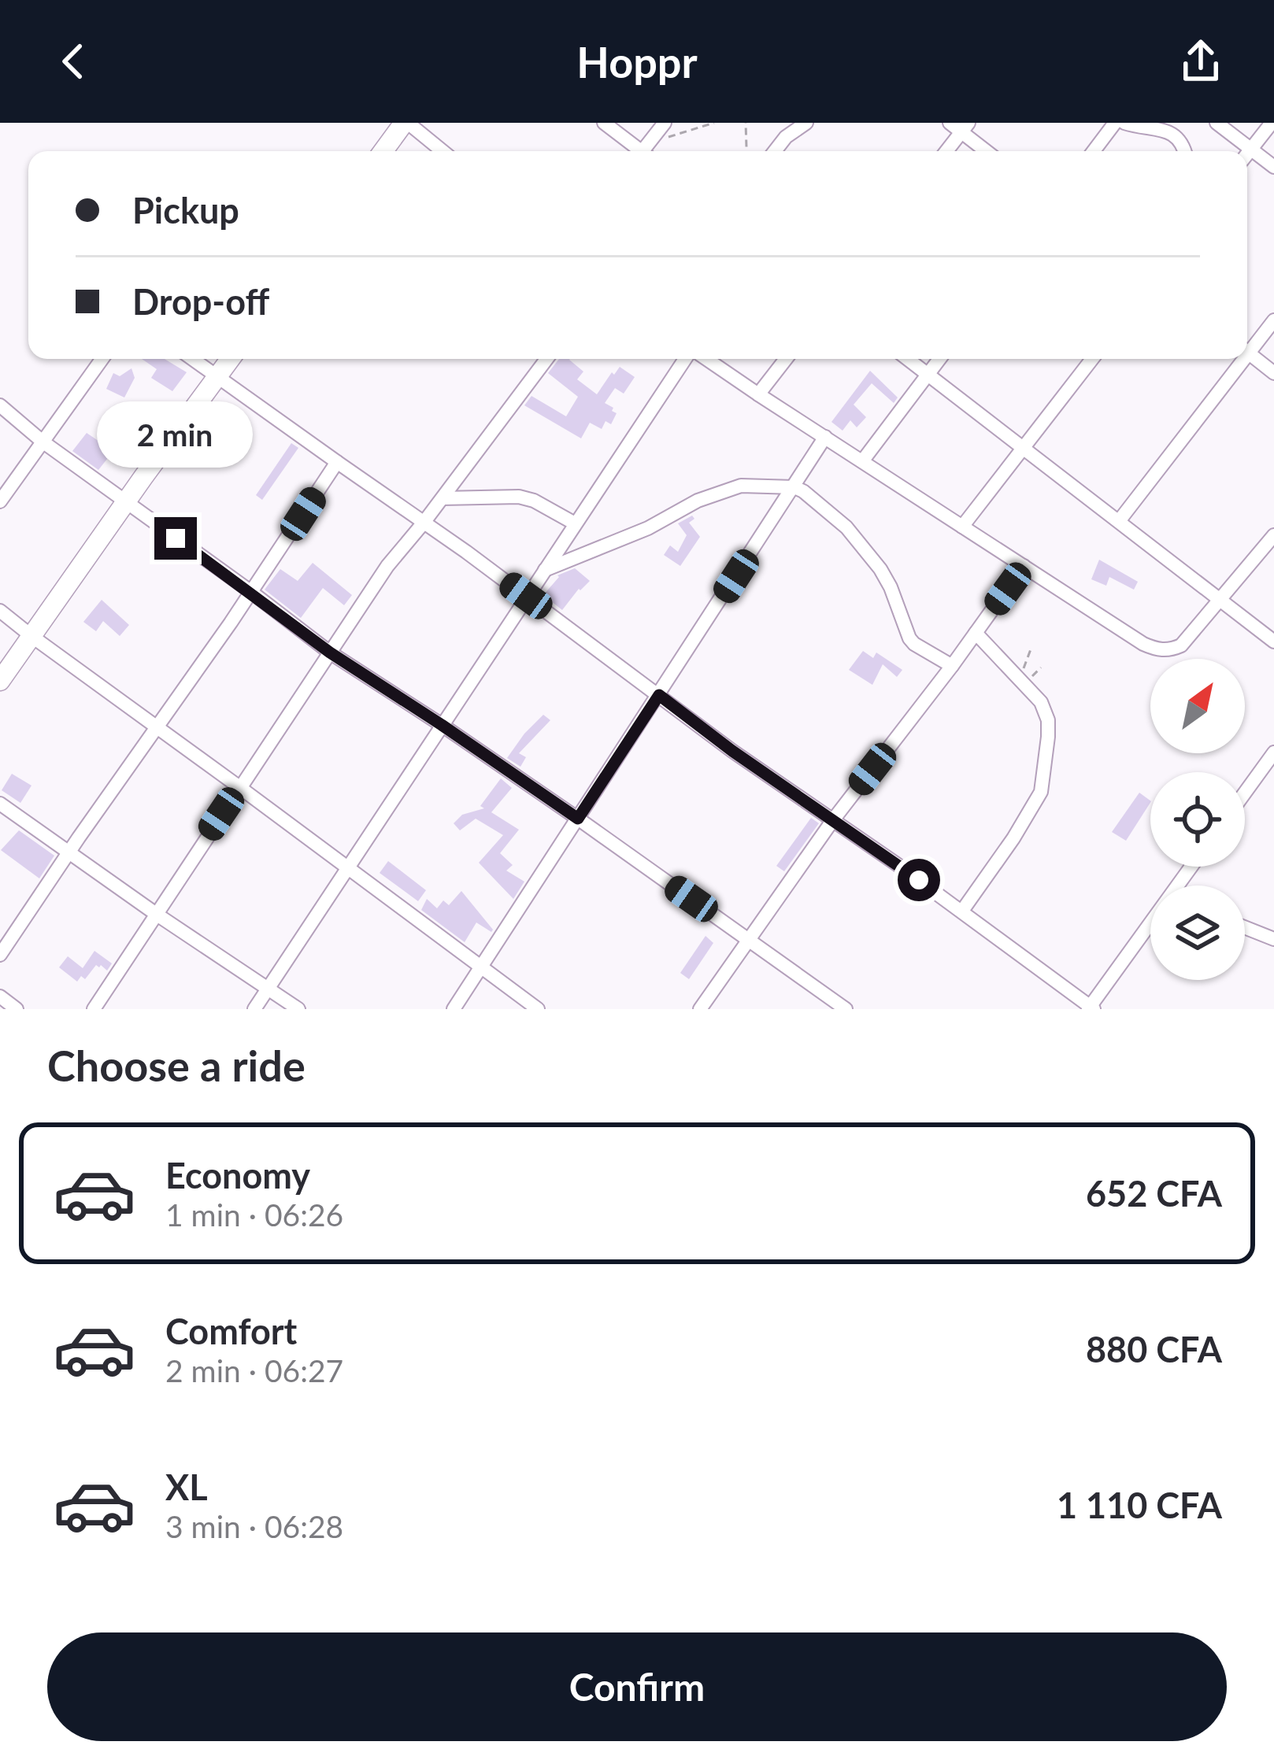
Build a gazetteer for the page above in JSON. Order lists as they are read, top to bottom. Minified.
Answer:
{"north":"top right","page":{"header":"Hoppr","banner":["Pickup","Drop-off"],"bubble":"2 min","heading":"Choose a ride","list":[{"name":"Economy","note":"1 min · 06:26","value":"652 CFA"},{"name":"Comfort","note":"2 min · 06:27","value":"880 CFA"},{"name":"XL","note":"3 min · 06:28","value":"1 110 CFA"}],"buttons":"Confirm"}}
